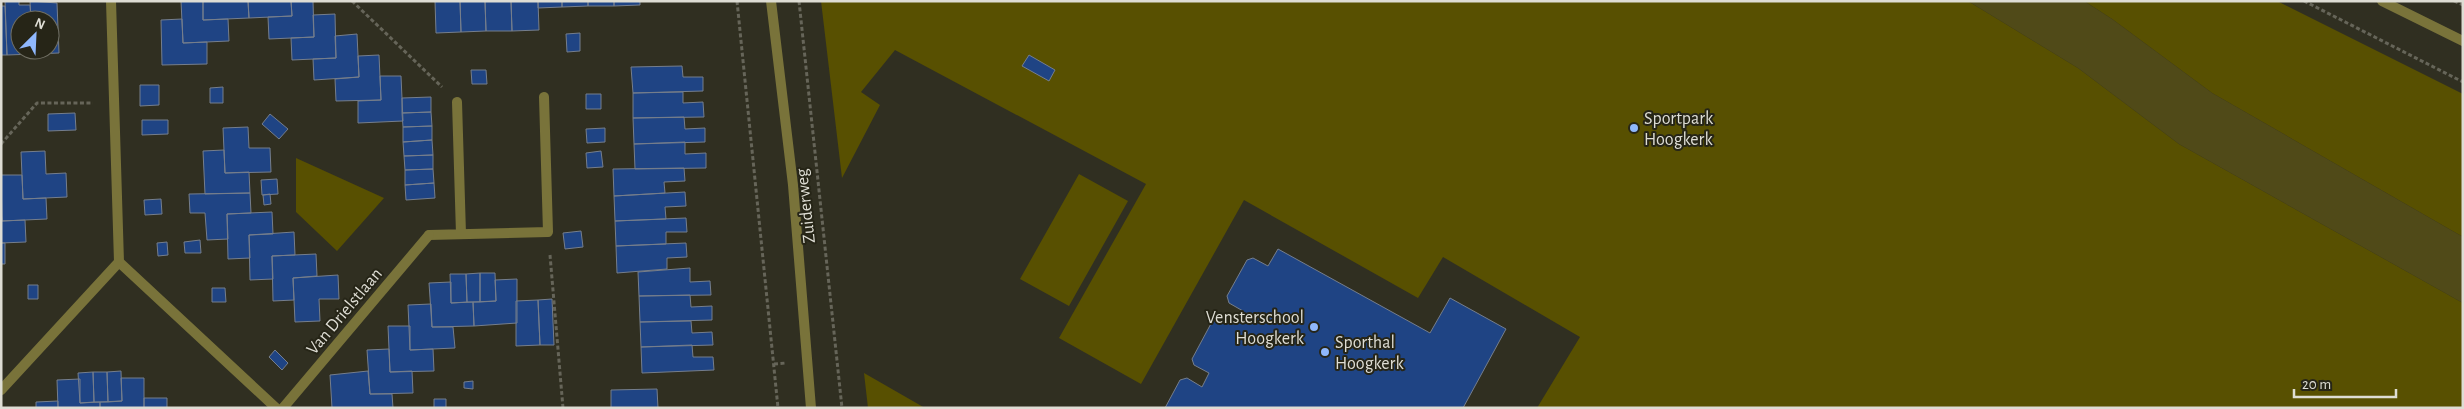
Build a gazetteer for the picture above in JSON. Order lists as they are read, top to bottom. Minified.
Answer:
{"streets":{"street":["Zuiderweg","Van Drielstlaan"]},"places":["Sportpark Hoogkerk","Vensterschool Hoogkerk","Sporthal Hoogkerk"],"scale_bar":"20 m","north":"top right"}
